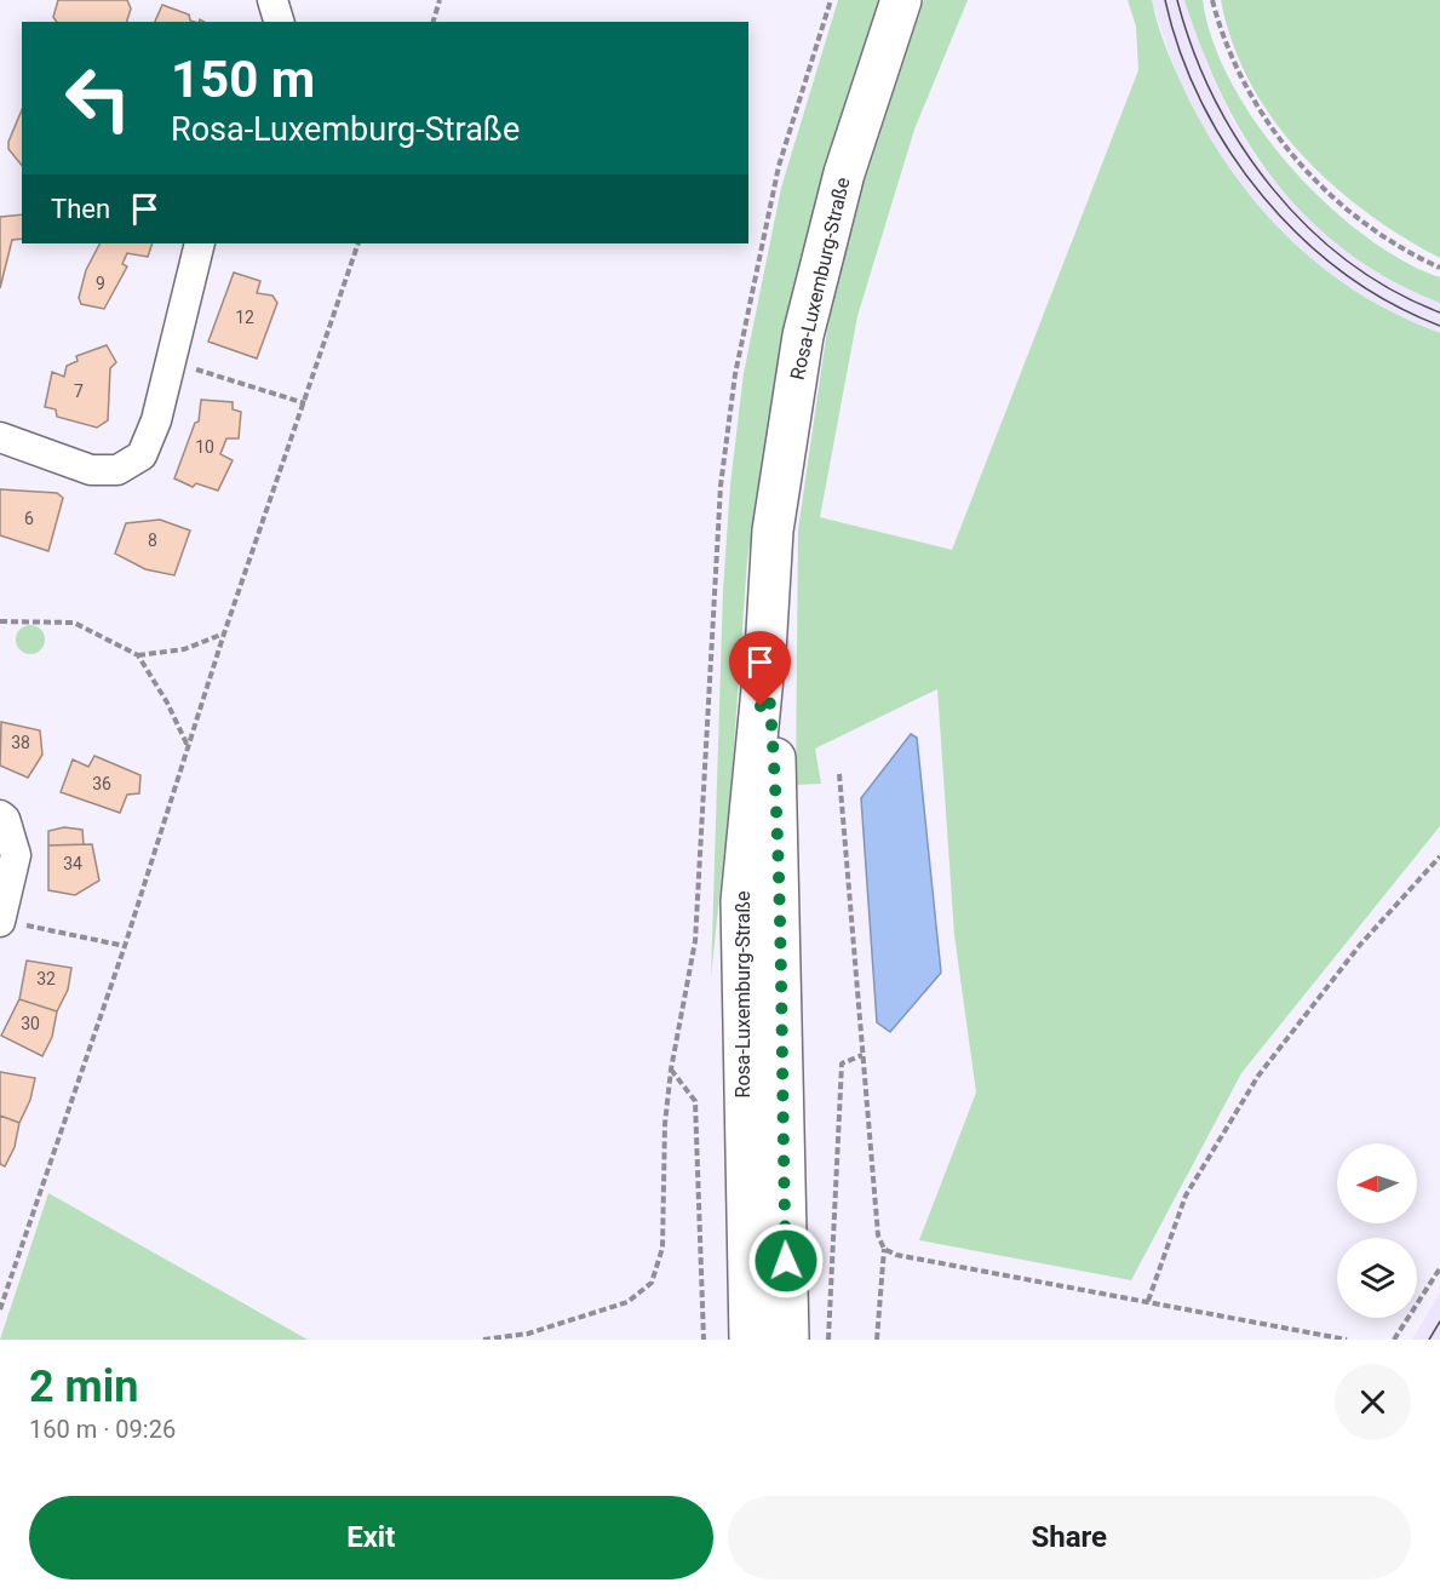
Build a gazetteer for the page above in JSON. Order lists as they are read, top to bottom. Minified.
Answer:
{"streets":{"main road":["Rosa-Luxemburg-Straße"]},"house_numbers":["9","12","7","10","6","8","38","36","34","32","30"],"north":"left","page":{"turn":["150 m","Rosa-Luxemburg-Straße"],"then":"Then","heading":["2 min","160 m · 09:26"],"buttons":["Exit","Share"]}}
